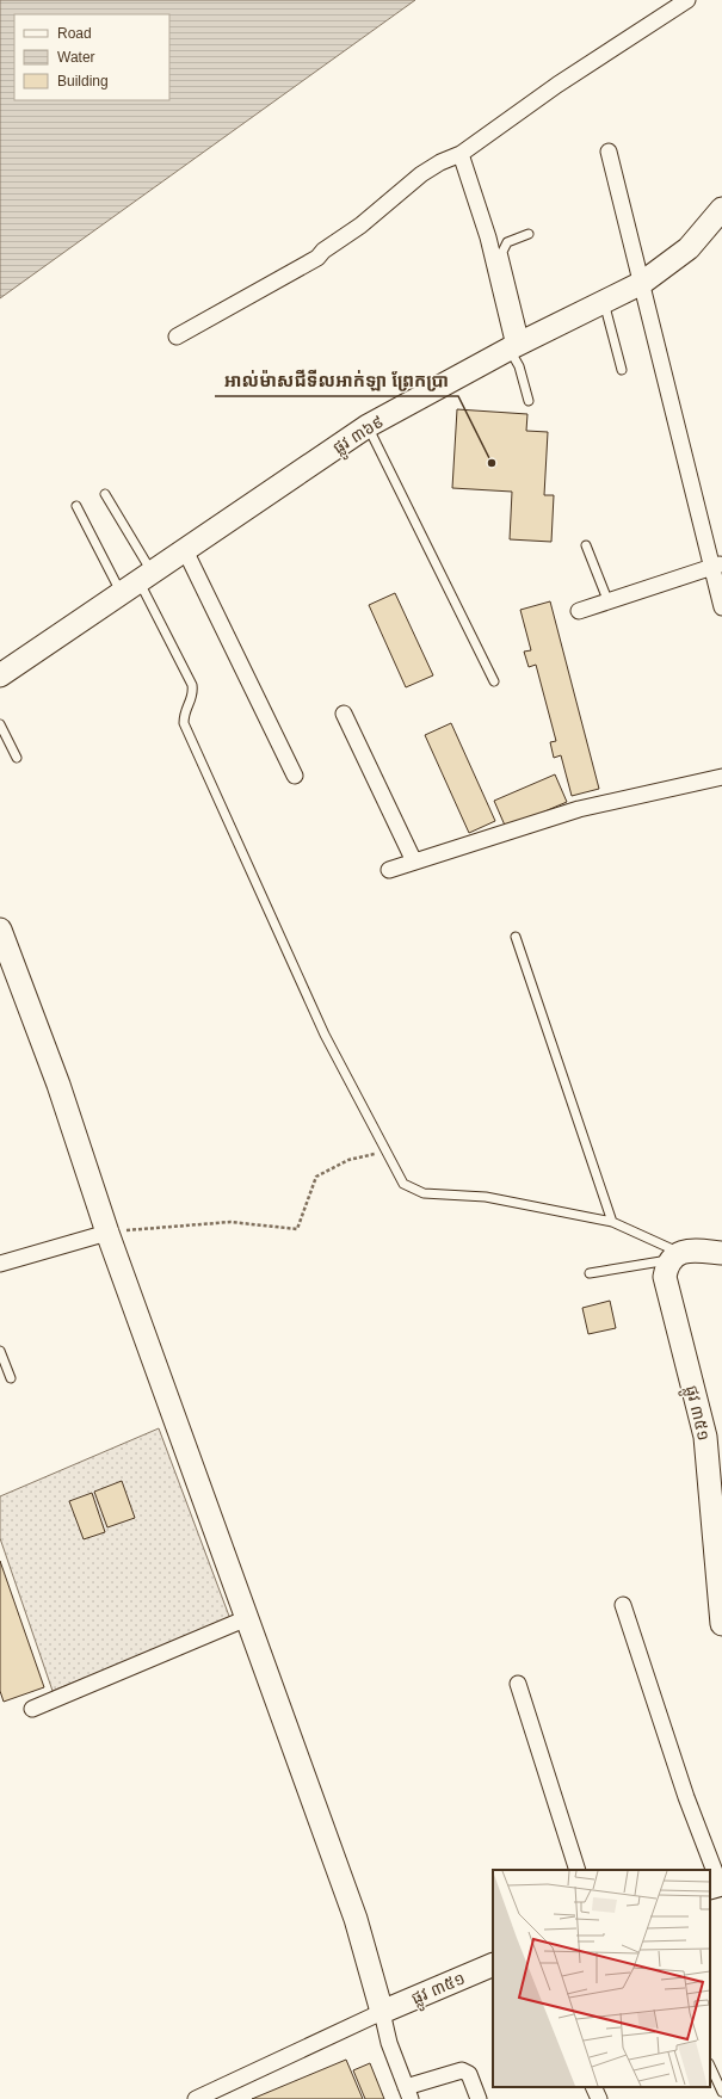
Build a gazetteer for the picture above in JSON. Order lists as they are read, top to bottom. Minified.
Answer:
{"streets":{"street":["ផ្លូវ ៣៦៩","ផ្លូវ ៣៥១"]},"places":["អាល់ម៉ាសជីទីលអាក់ឡា ព្រែកប្រា"],"legend":["Road","Water","Building"]}
